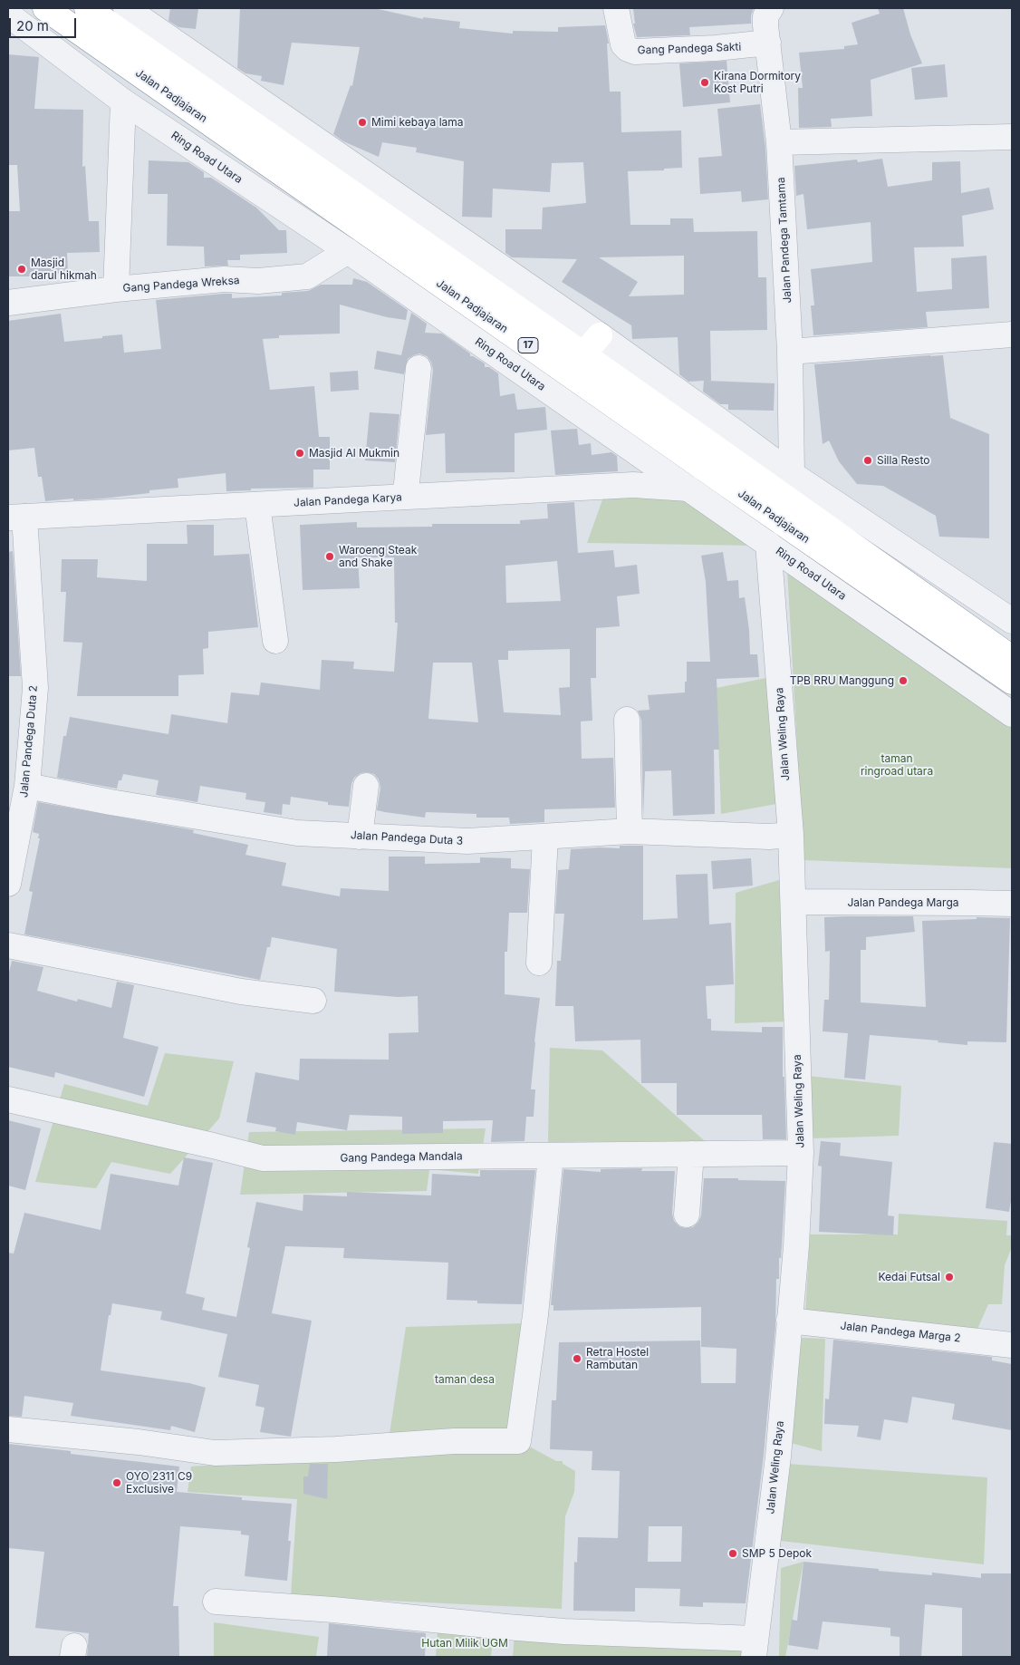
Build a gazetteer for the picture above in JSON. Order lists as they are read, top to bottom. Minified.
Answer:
{"streets":{"highway":["Jalan Padjajaran","17"],"street":["Gang Pandega Sakti","Ring Road Utara","Jalan Pandega Tamtama","Gang Pandega Wreksa","Jalan Pandega Karya","Jalan Weling Raya","Jalan Pandega Duta 2","Jalan Pandega Duta 3","Jalan Pandega Marga","Gang Pandega Mandala","Jalan Pandega Marga 2"]},"crossings":[["Gang Pandega Sakti","Jalan Pandega Tamtama"],["Ring Road Utara","Gang Pandega Wreksa"],["Ring Road Utara","Jalan Pandega Karya"],["Ring Road Utara","Jalan Weling Raya"],["Jalan Pandega Karya","Jalan Pandega Duta 2"],["Jalan Weling Raya","Jalan Pandega Duta 3"],["Jalan Weling Raya","Jalan Pandega Marga"],["Jalan Weling Raya","Gang Pandega Mandala"],["Jalan Weling Raya","Jalan Pandega Marga 2"],["Jalan Pandega Duta 2","Jalan Pandega Duta 3"]],"parks":["taman ringroad utara","taman desa","Hutan Milik UGM"],"places":["Kirana Dormitory Kost Putri","Mimi kebaya lama","Masjid darul hikmah","Masjid Al Mukmin","Silla Resto","Waroeng Steak and Shake","TPB RRU Manggung","Kedai Futsal","Retra Hostel Rambutan","OYO 2311 C9 Exclusive","SMP 5 Depok"],"scale_bar":"20 m"}
